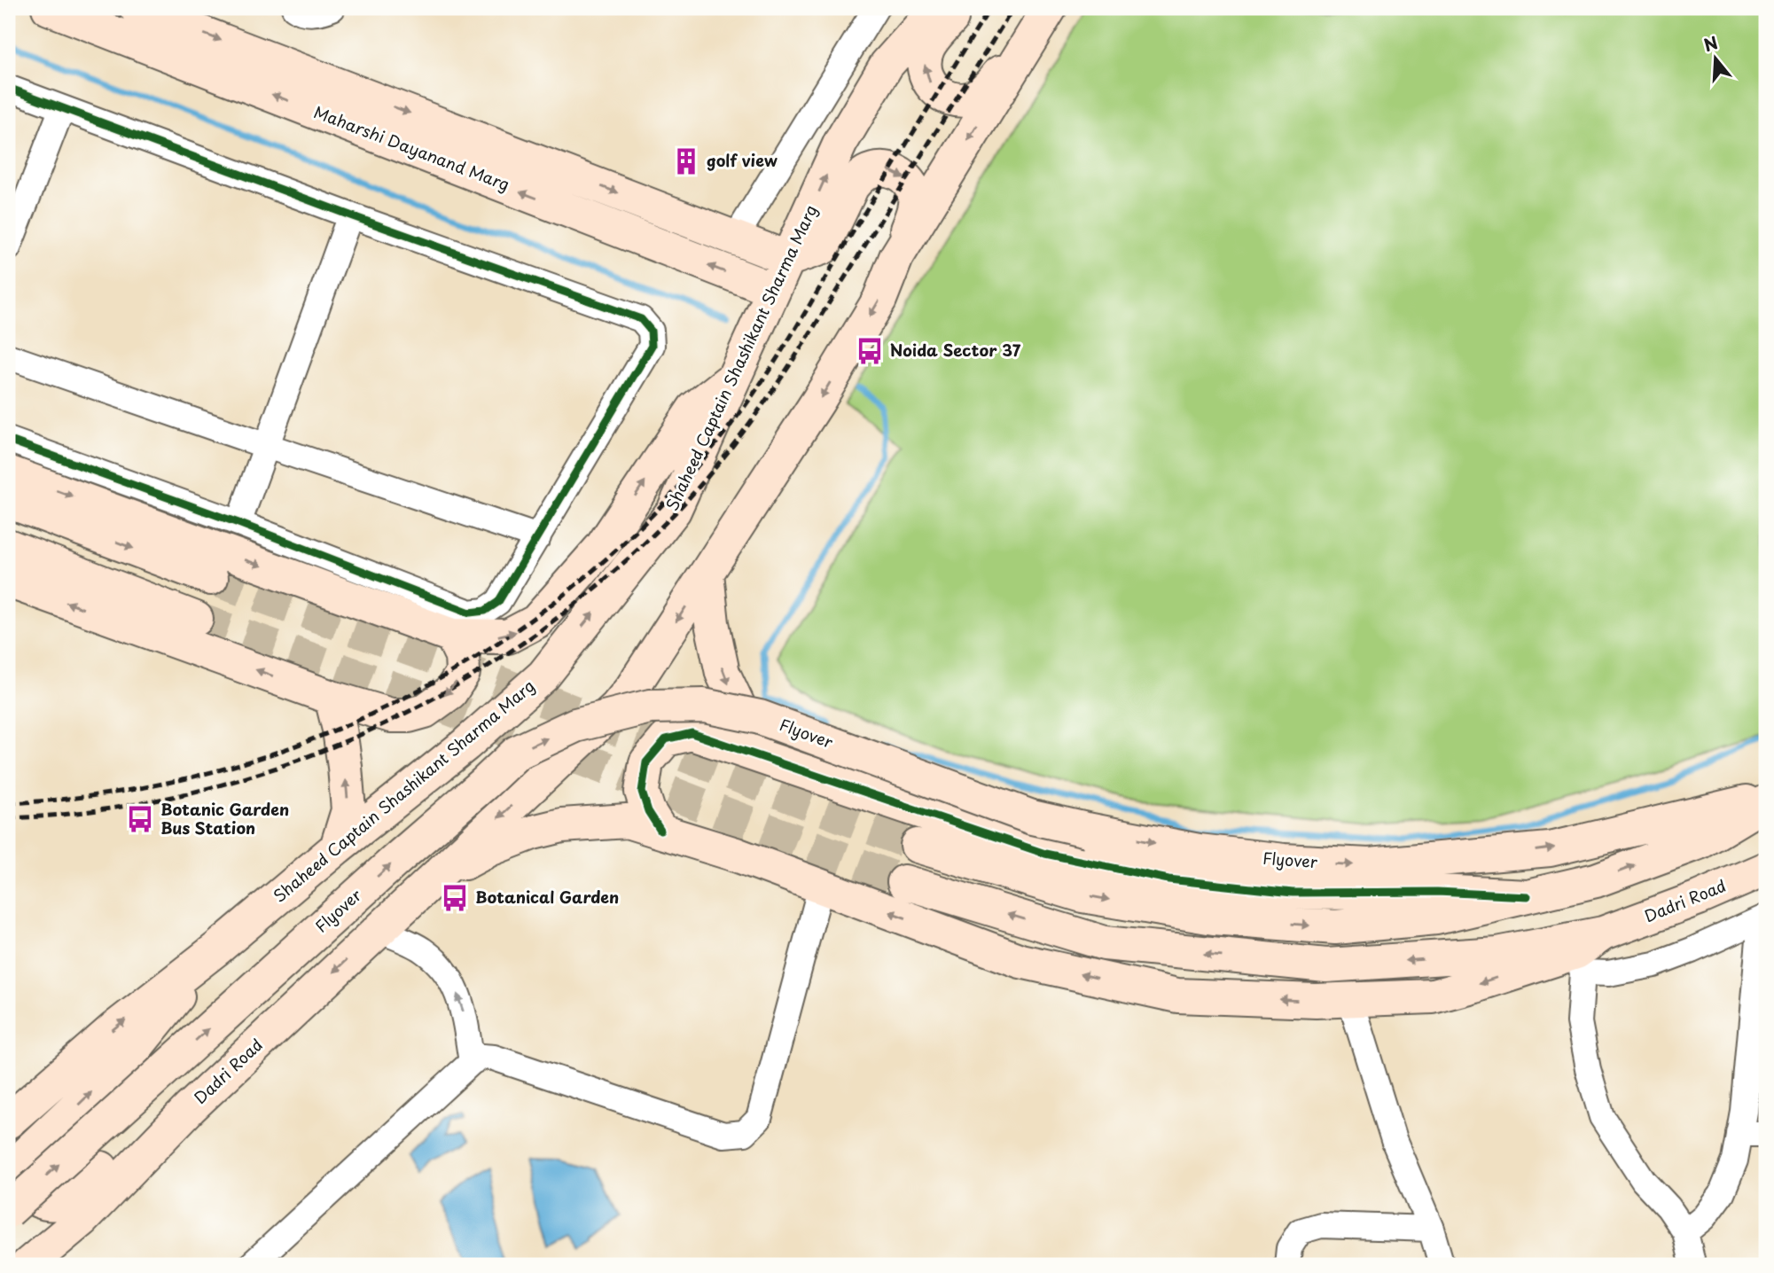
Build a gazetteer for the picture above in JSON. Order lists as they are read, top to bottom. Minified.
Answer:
{"streets":{"main road":["Maharshi Dayanand Marg","Shaheed Captain Shashikant Sharma Marg","Flyover","Dadri Road"]},"crossings":[["Maharshi Dayanand Marg","Shaheed Captain Shashikant Sharma Marg"]],"places":{"building":["golf view"],"bus stop":["Noida Sector 37","Botanic Garden Bus Station","Botanical Garden"]},"north":"top"}
